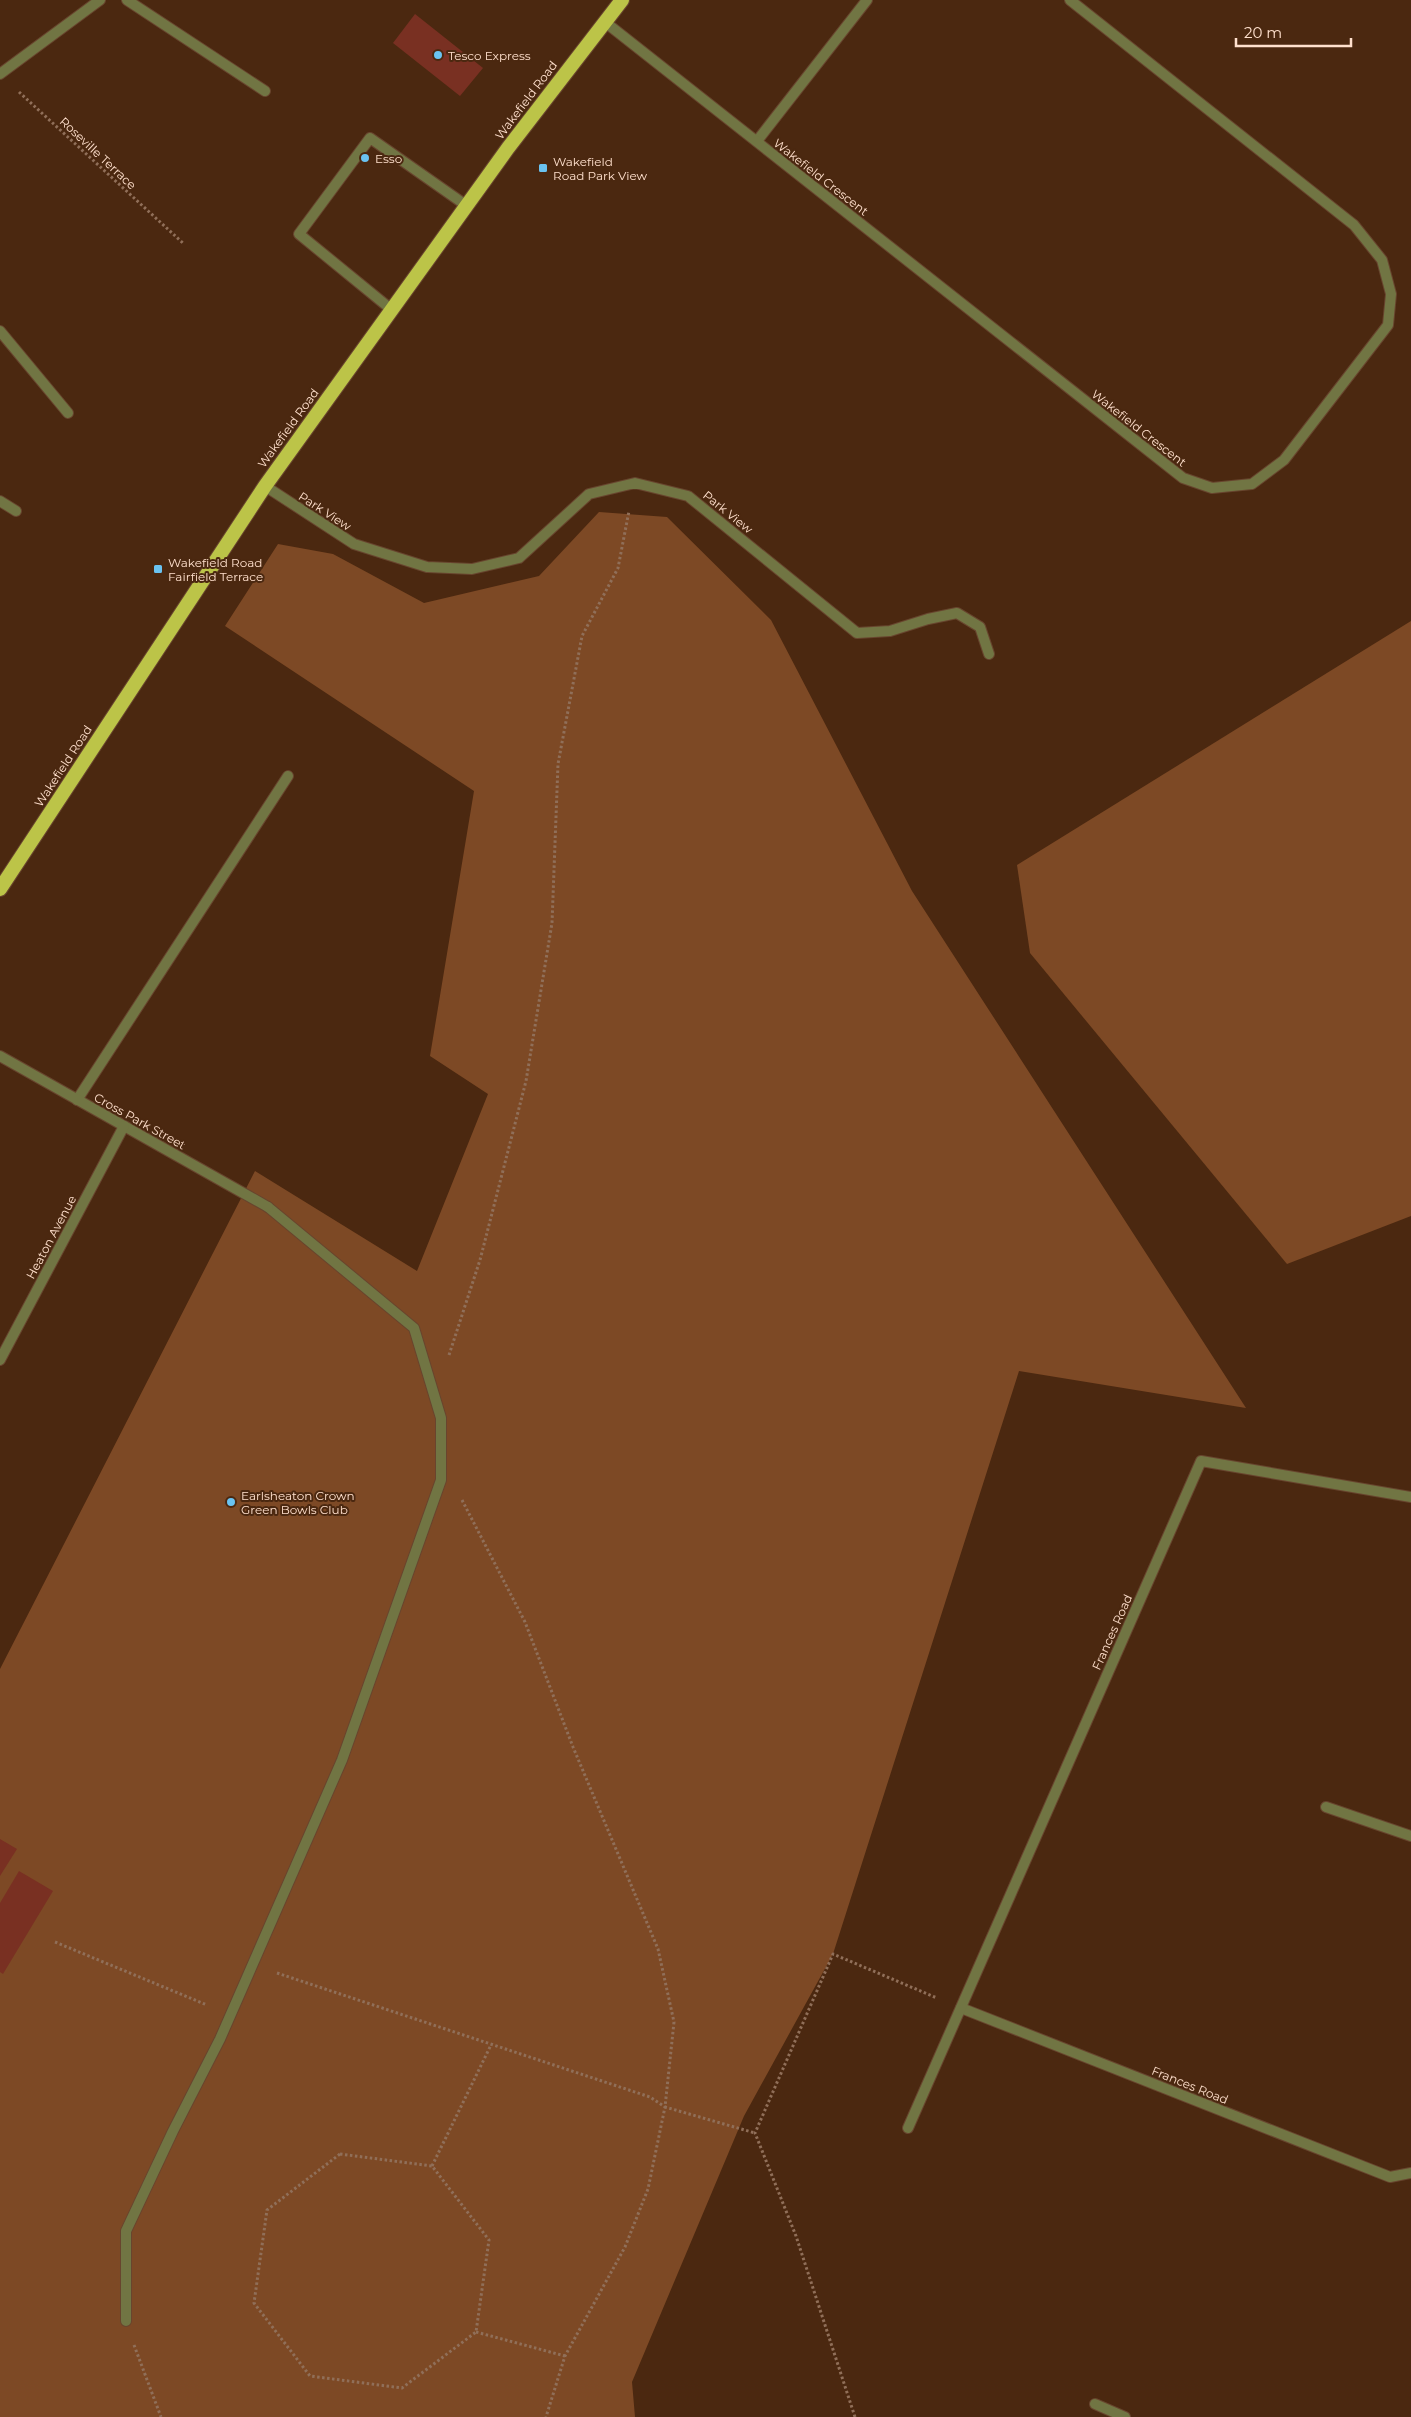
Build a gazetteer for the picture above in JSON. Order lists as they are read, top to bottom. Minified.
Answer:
{"streets":{"highway":["Wakefield Road"],"street":["Wakefield Crescent","Park View","Cross Park Street","Heaton Avenue","Frances Road"],"path":["Roseville Terrace"]},"crossings":[["Wakefield Road","Wakefield Crescent"],["Wakefield Road","Park View"],["Cross Park Street","Heaton Avenue"]],"places":{"other":["Tesco Express","Esso","Earlsheaton Crown Green Bowls Club"],"transit":["Wakefield Road Park View","Wakefield Road Fairfield Terrace"]},"scale_bar":"20 m"}
